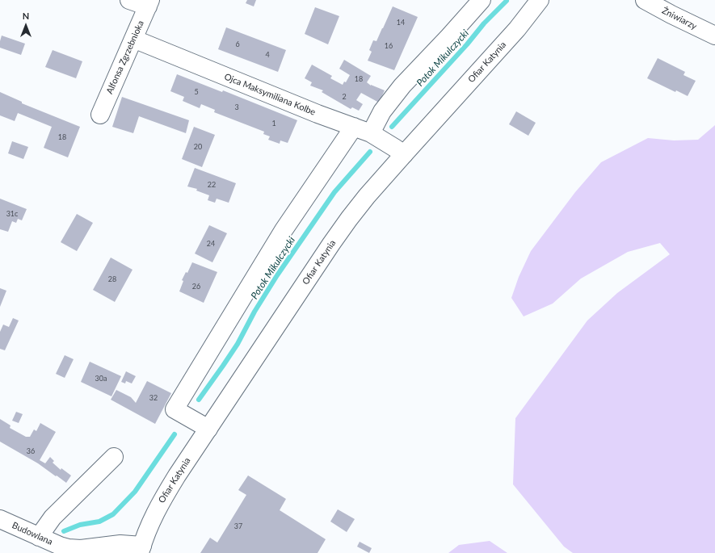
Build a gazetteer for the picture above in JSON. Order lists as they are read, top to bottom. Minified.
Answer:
{"streets":{"street":["Żniwiarzy","Alfonsa Zgrzebnioka","Ofiar Katynia","Ojca Maksymiliana Kolbe","Budowlana"]},"crossings":[["Alfonsa Zgrzebnioka","Ojca Maksymiliana Kolbe"],["Ofiar Katynia","Ojca Maksymiliana Kolbe"],["Ofiar Katynia","Budowlana"]],"water":["Potok Mikulczycki"],"house_numbers":["14","6","16","4","18","5","2","3","1","18","20","22","31c","24","28","26","30a","32","36","37"],"north":"top"}
